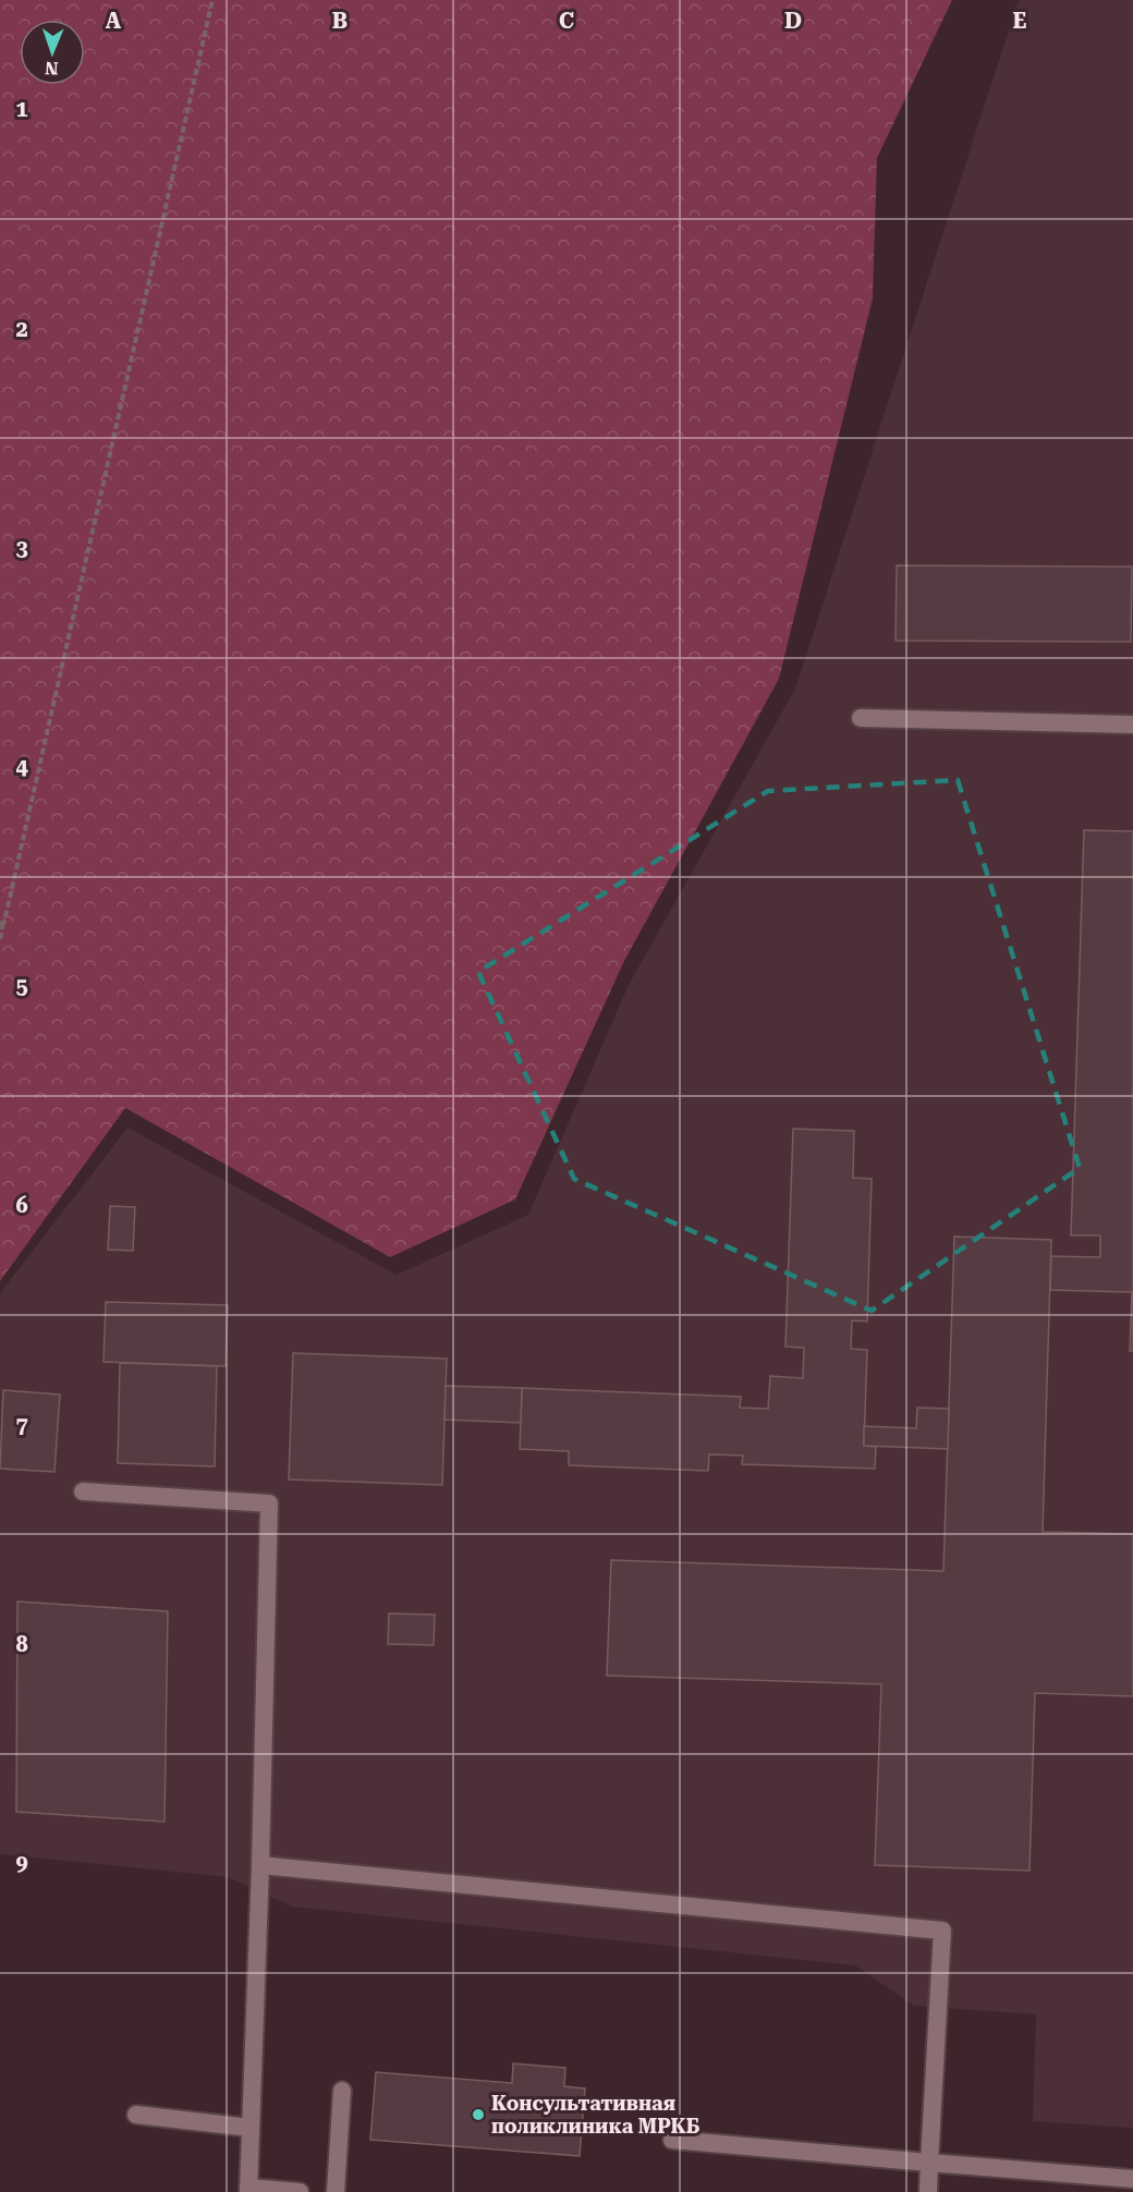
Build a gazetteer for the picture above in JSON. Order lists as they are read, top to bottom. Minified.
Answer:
{"places":["Консультативная поликлиника МРКБ"],"north":"bottom","grid":{"columns":["A","B","C","D","E"],"rows":["1","2","3","4","5","6","7","8","9"]}}
